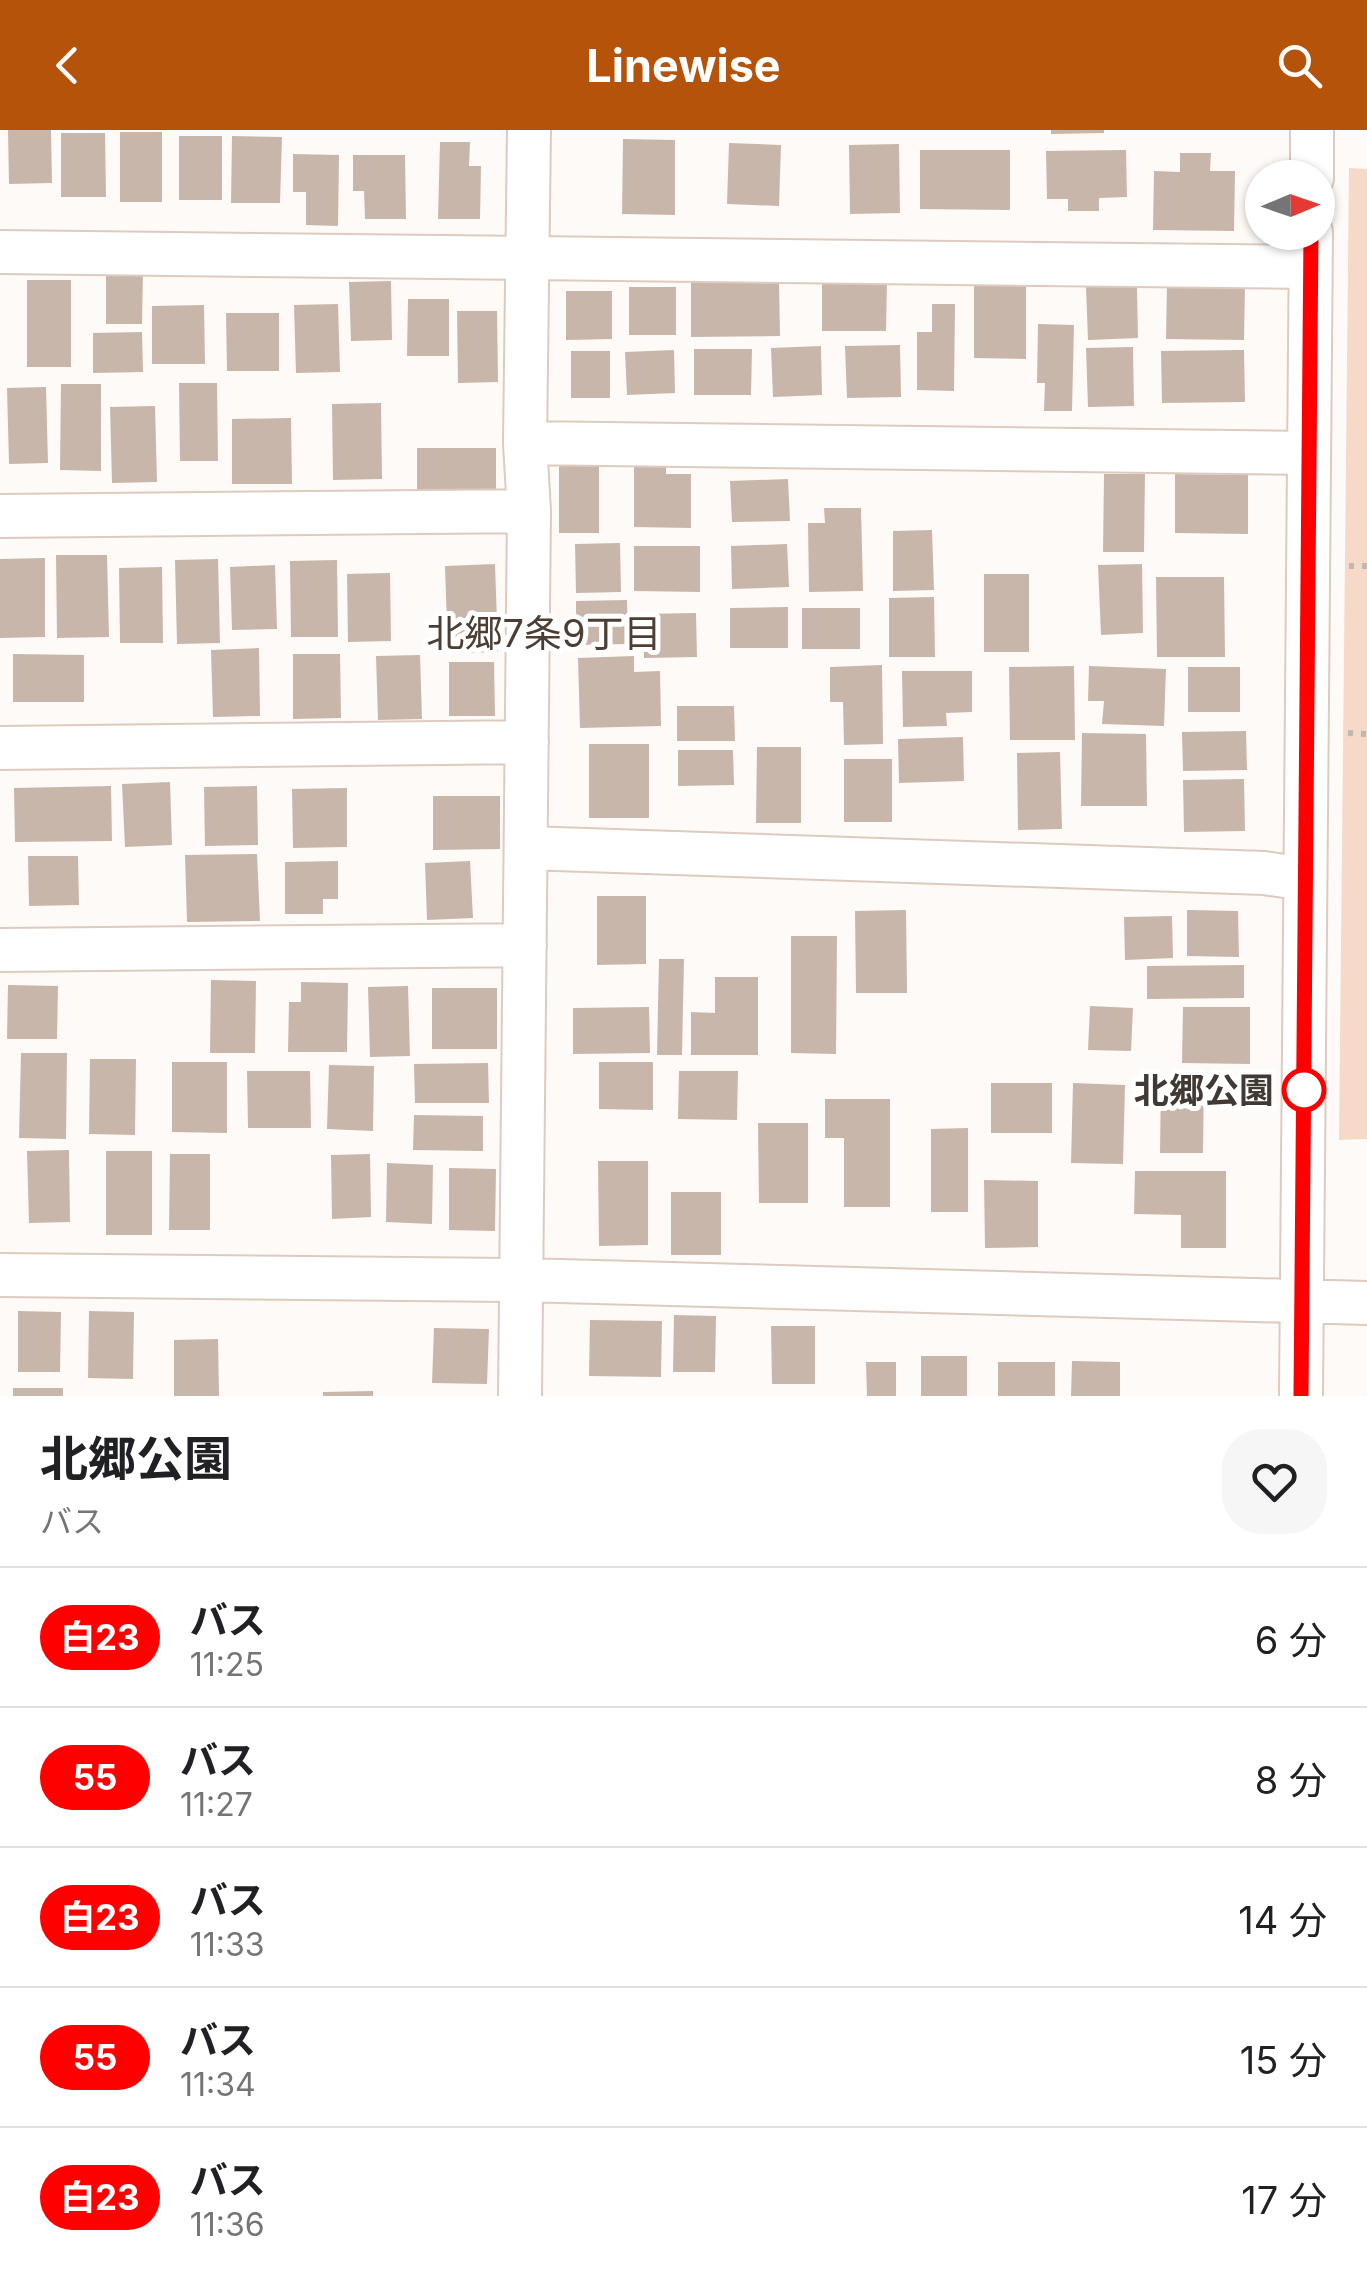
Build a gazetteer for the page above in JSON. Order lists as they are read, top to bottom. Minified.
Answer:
{"districts":["北郷7条9丁目"],"places":["北郷公園"],"lines":["bus line 白23"],"north":"right","page":{"header":"Linewise","heading":["北郷公園","バス"],"list":[{"mark":"白23","name":"バス","note":"11:25","value":"6 分"},{"mark":"55","name":"バス","note":"11:27","value":"8 分"},{"mark":"白23","name":"バス","note":"11:33","value":"14 分"},{"mark":"55","name":"バス","note":"11:34","value":"15 分"},{"mark":"白23","name":"バス","note":"11:36","value":"17 分"}]}}
